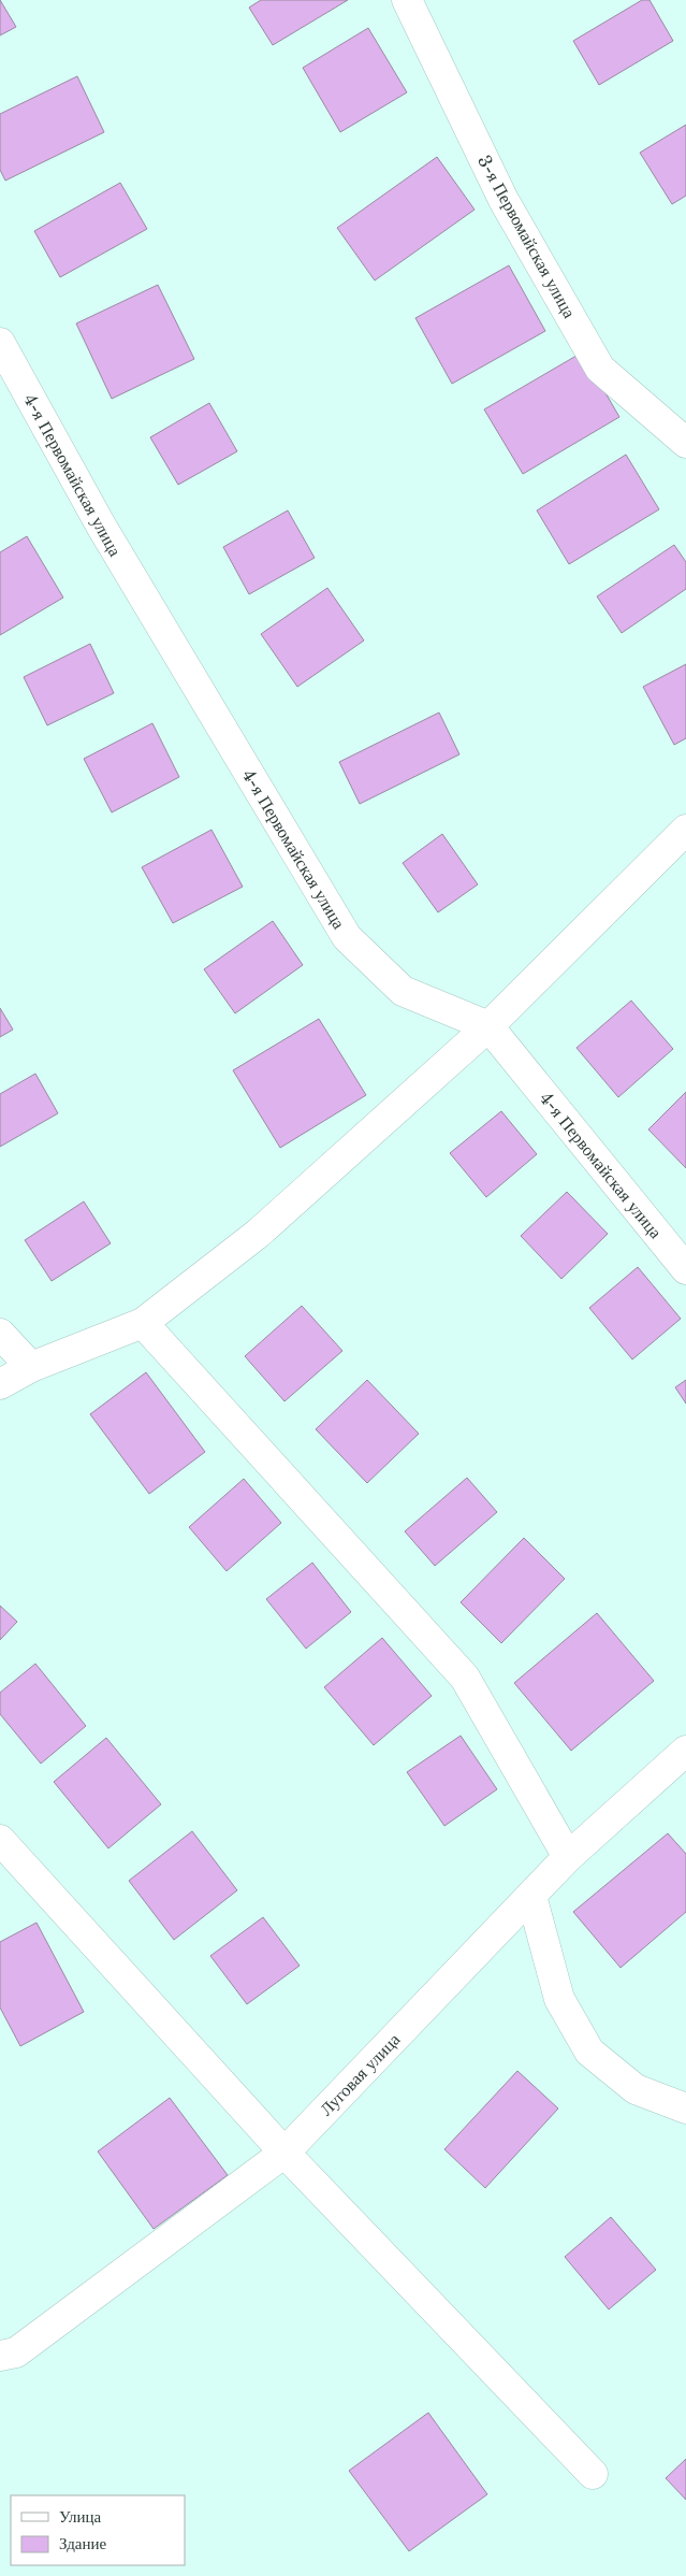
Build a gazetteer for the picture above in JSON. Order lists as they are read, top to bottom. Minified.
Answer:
{"streets":{"street":["3-я Первомайская улица","4-я Первомайская улица","Луговая улица"]},"legend":["Улица","Здание"]}
